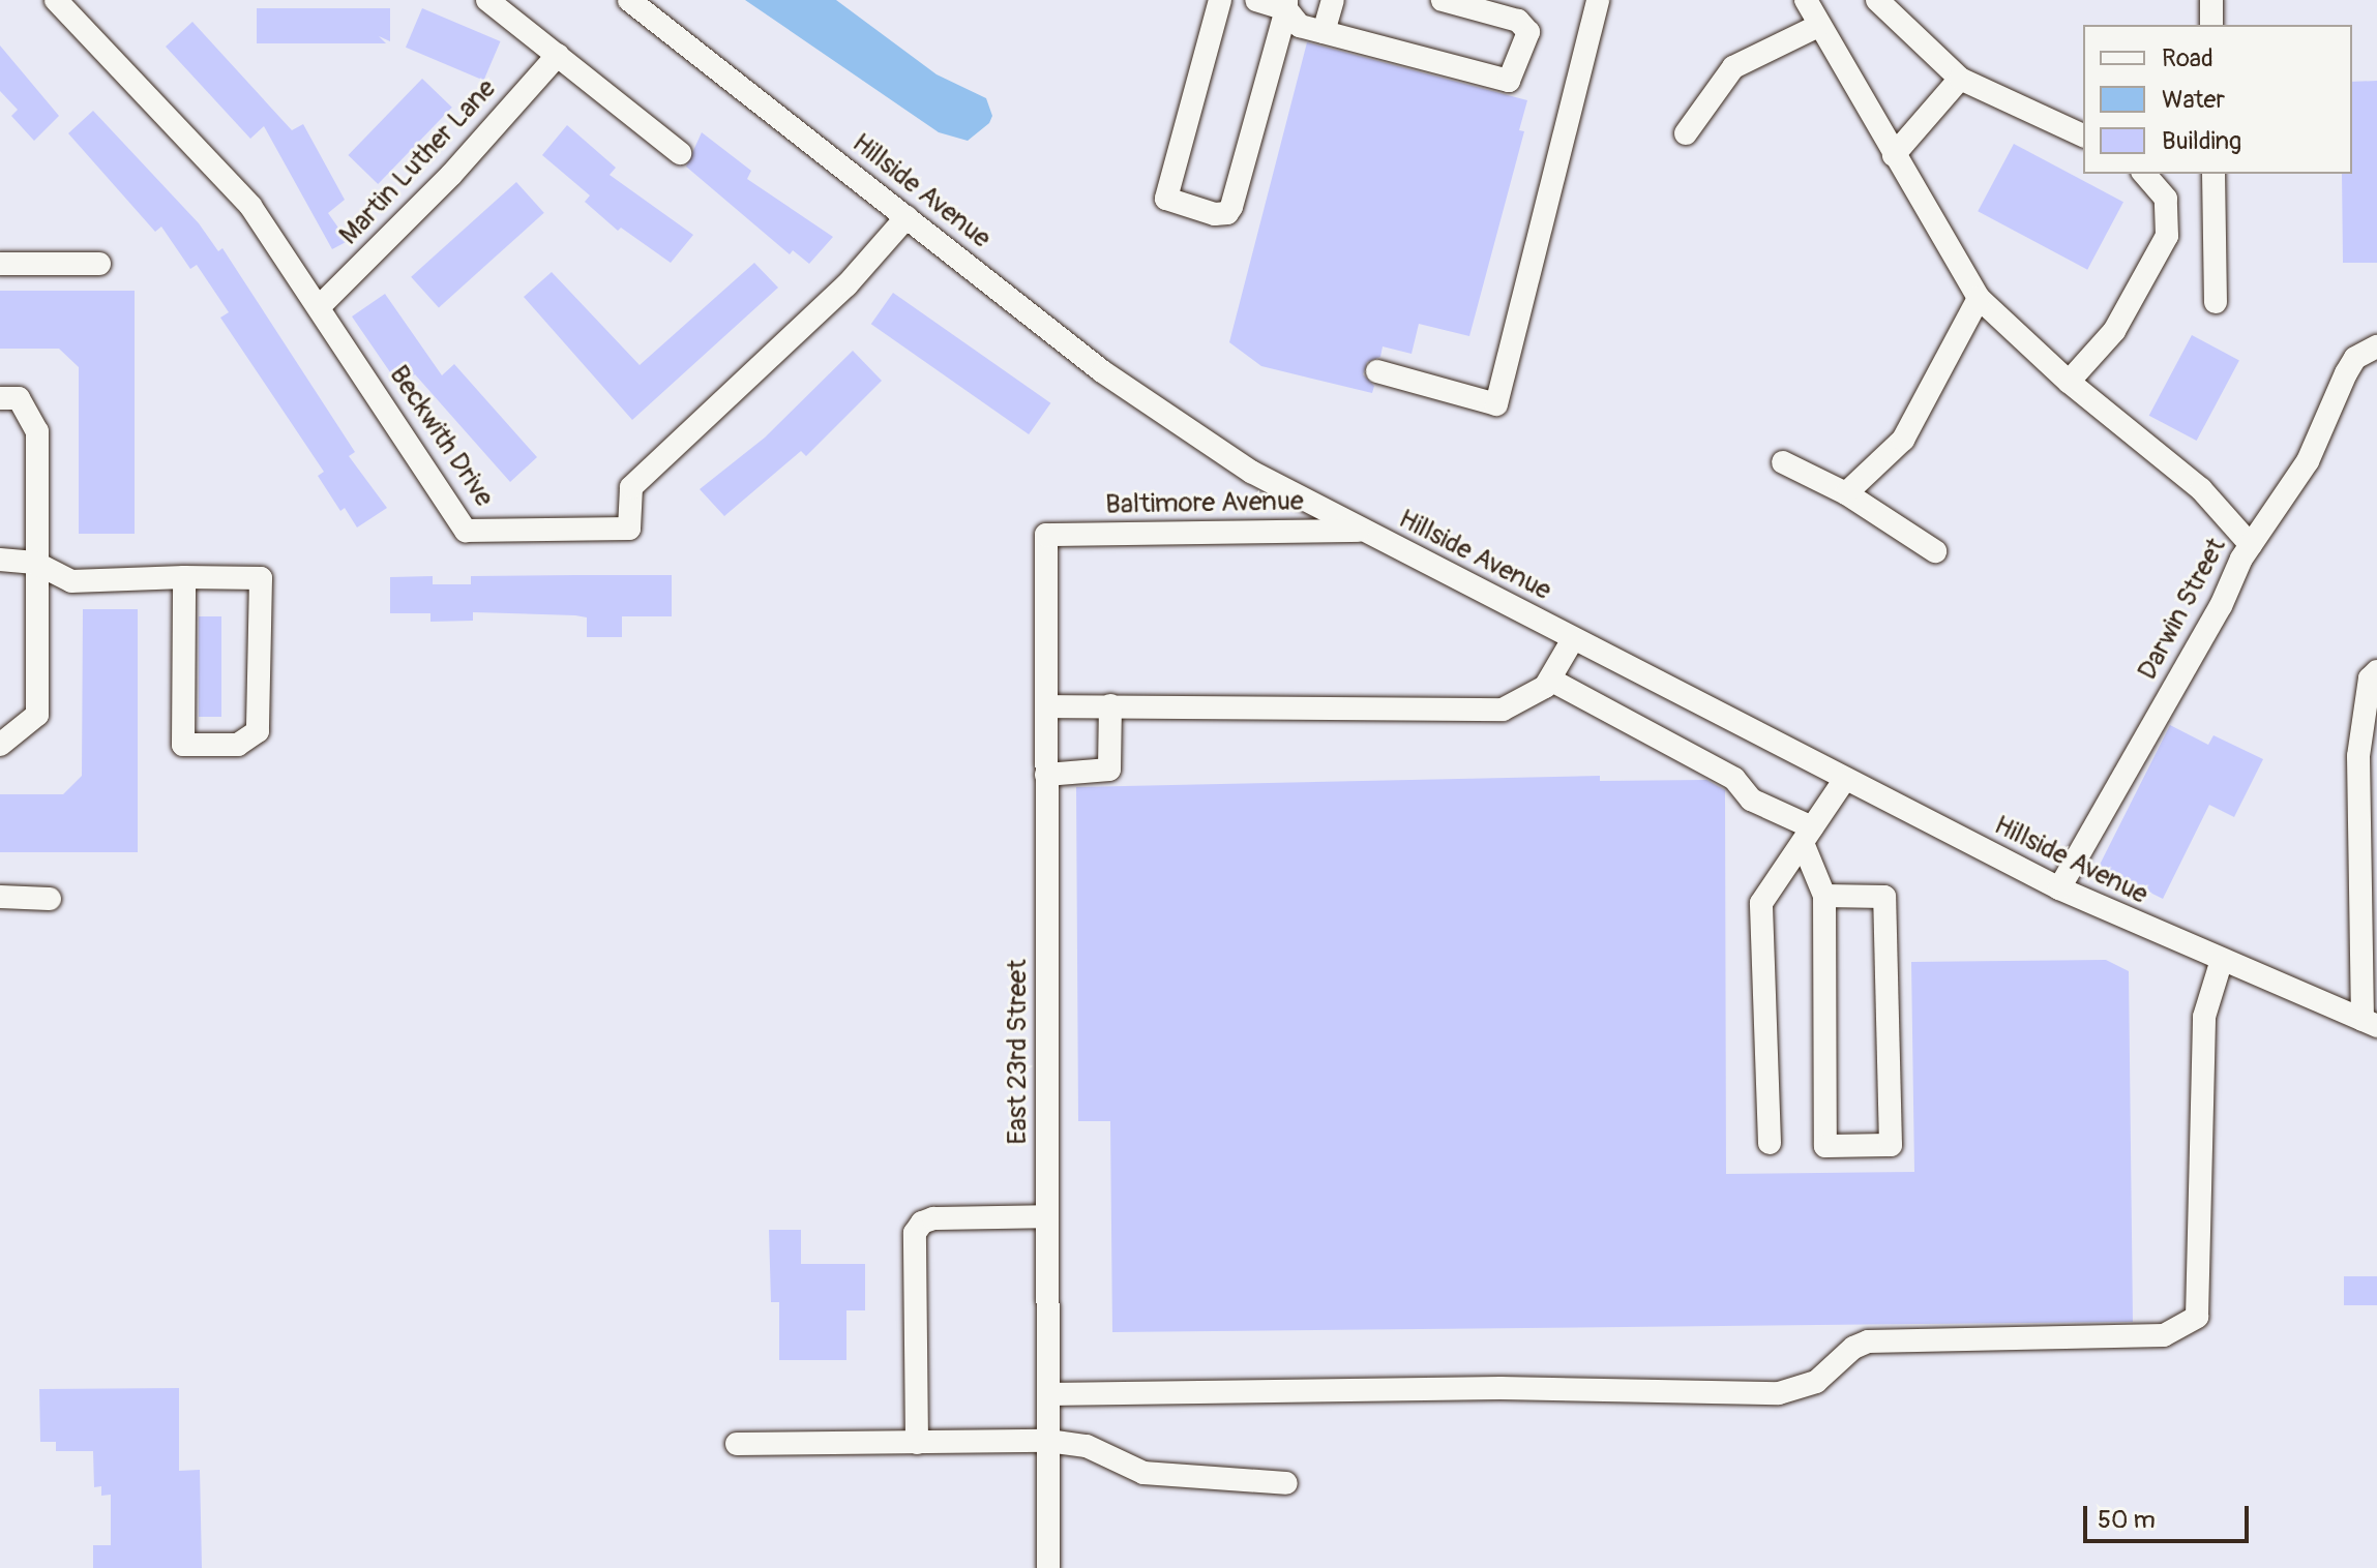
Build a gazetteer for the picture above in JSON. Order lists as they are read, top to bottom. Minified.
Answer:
{"streets":{"street":["Martin Luther Lane","Hillside Avenue","Beckwith Drive","Baltimore Avenue","Darwin Street","East 23rd Street"]},"crossings":[["Martin Luther Lane","Beckwith Drive"],["Hillside Avenue","Beckwith Drive"],["Hillside Avenue","Baltimore Avenue"],["Hillside Avenue","Darwin Street"],["Baltimore Avenue","East 23rd Street"]],"legend":["Road","Water","Building"],"scale_bar":"50 m"}
